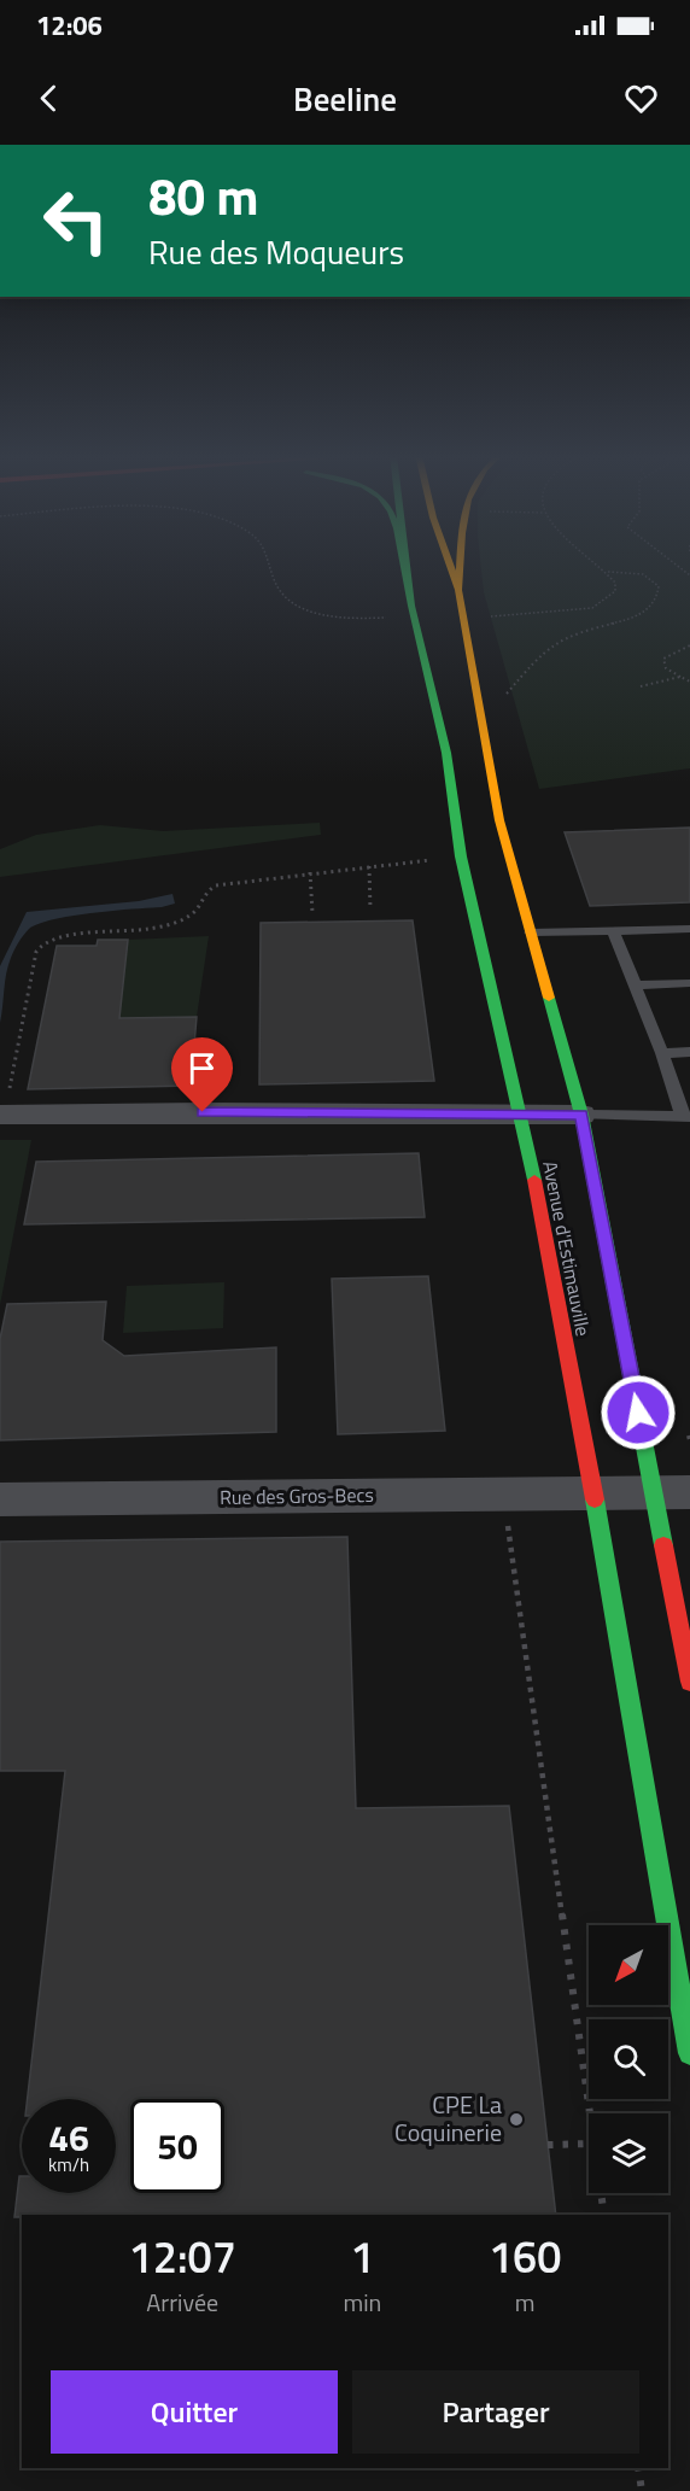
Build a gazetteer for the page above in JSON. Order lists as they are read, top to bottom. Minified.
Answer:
{"streets":{"main road":["Avenue d'Estimauville"],"street":["Rue des Gros-Becs"]},"crossings":[["Avenue d'Estimauville","Rue des Gros-Becs"]],"places":["CPE La Coquinerie"],"north":"bottom left","page":{"status":"12:06","header":"Beeline","turn":["80 m","Rue des Moqueurs"],"speed":"46 km/h","limit":"50","eta":["12:07","Arrivée","1","min","160","m"],"buttons":["Quitter","Partager"]}}
